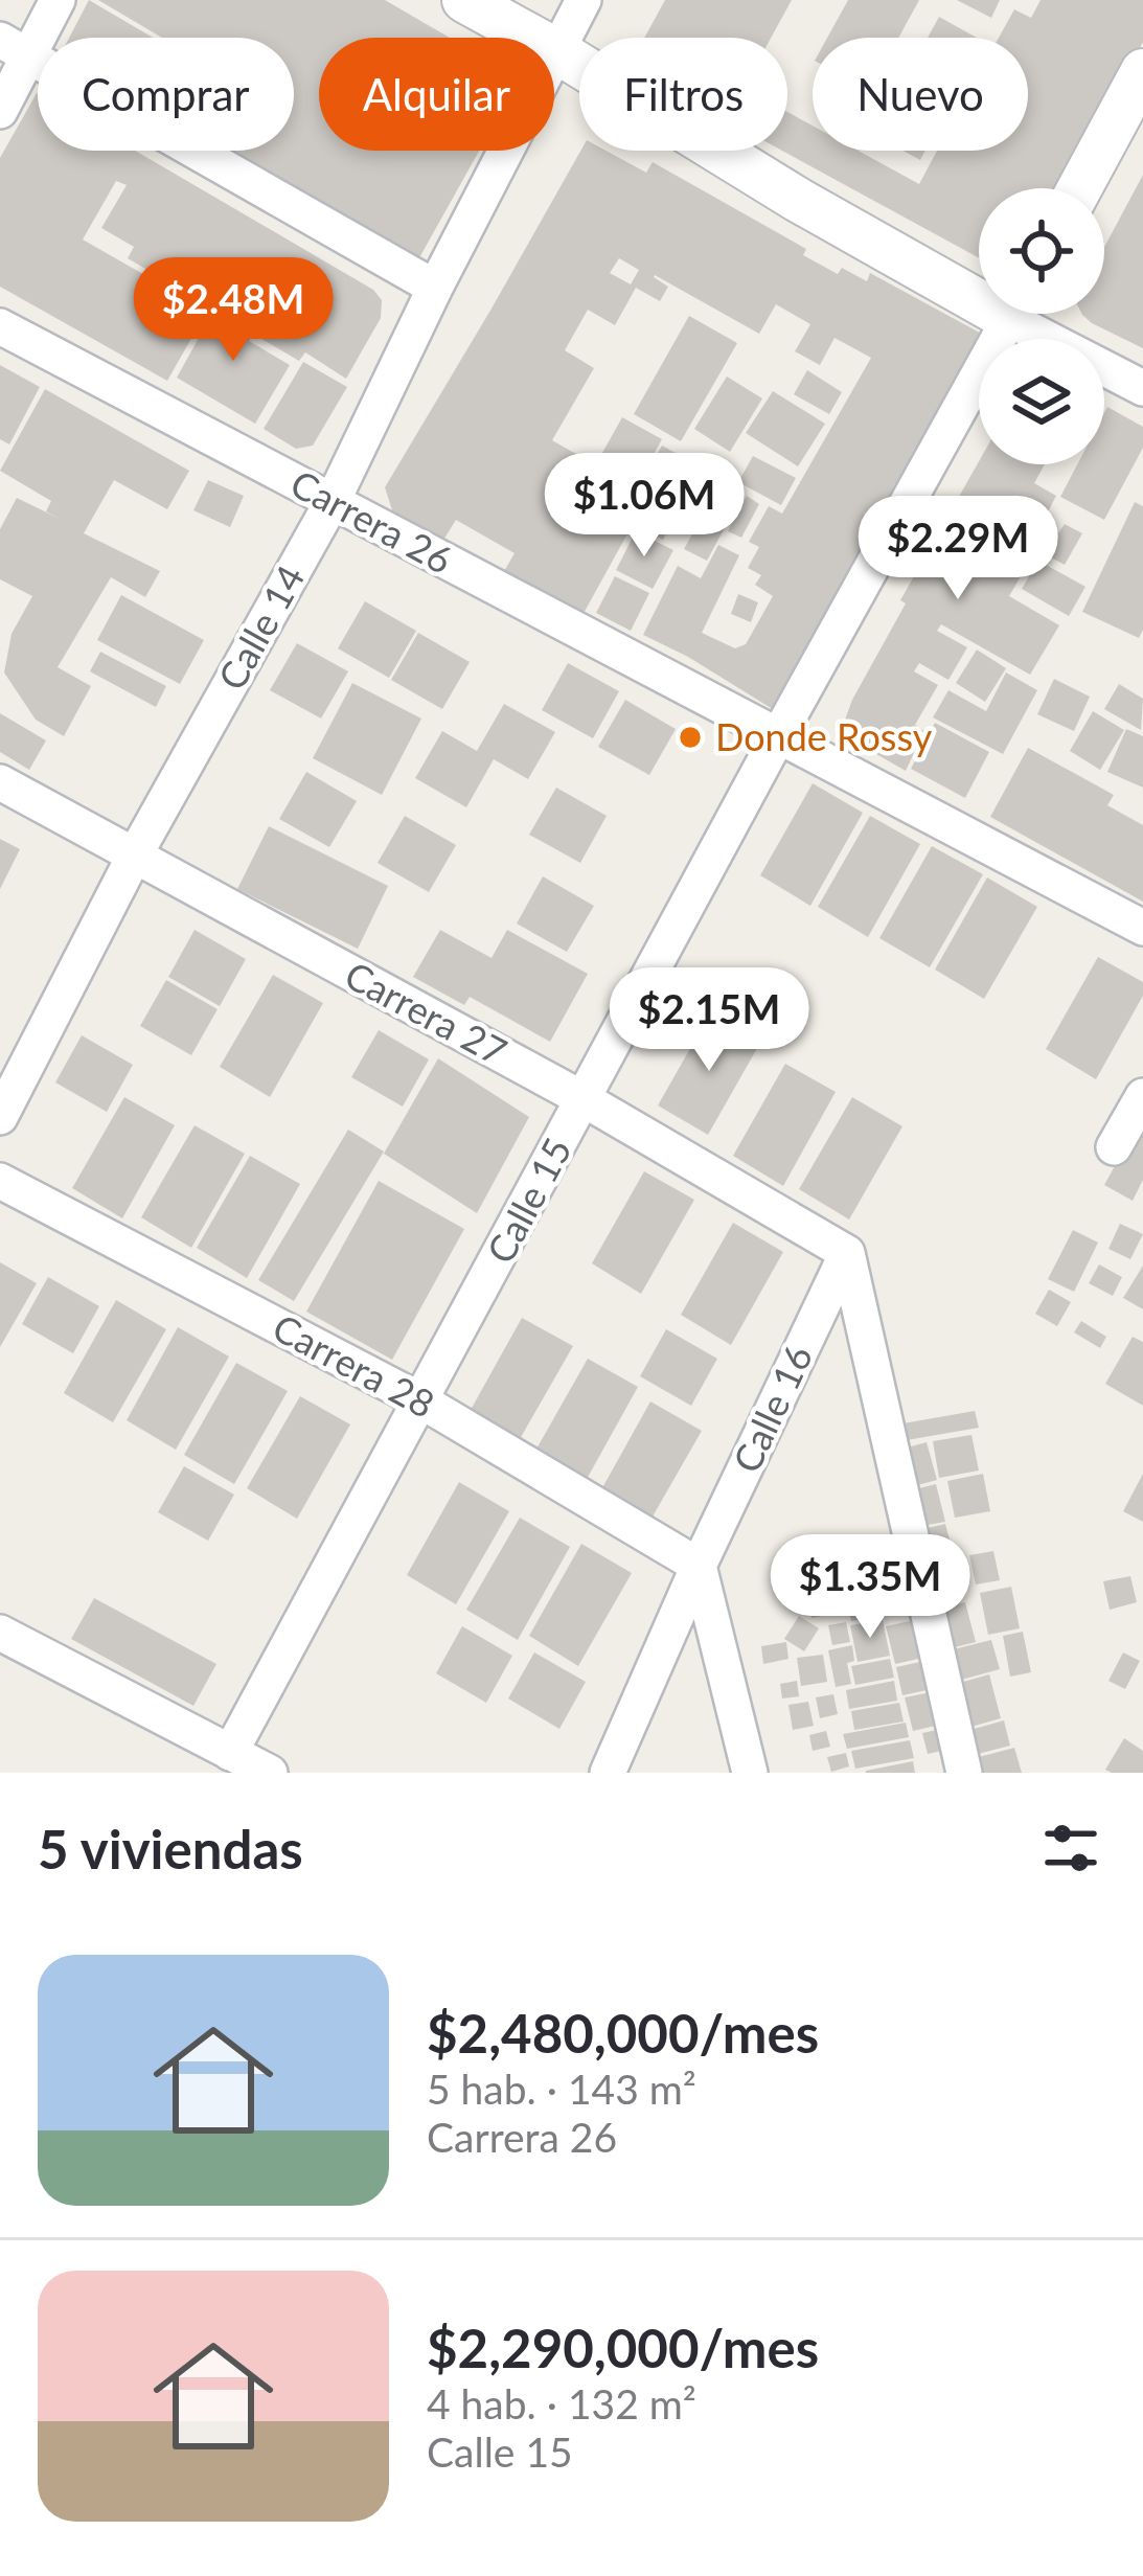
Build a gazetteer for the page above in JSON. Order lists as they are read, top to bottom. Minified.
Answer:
{"streets":{"street":["Carrera 26","Calle 14","Carrera 27","Calle 15","Carrera 28","Calle 16"]},"crossings":[["Carrera 26","Calle 14"],["Carrera 26","Calle 15"],["Calle 14","Carrera 27"],["Carrera 27","Calle 15"],["Carrera 27","Calle 16"],["Calle 15","Carrera 28"],["Carrera 28","Calle 16"]],"places":["Donde Rossy"],"page":{"chip":["Comprar","Alquilar","Filtros","Nuevo"],"price":["$2.48M","$1.06M","$2.29M","$2.15M","$1.35M"],"heading":"5 viviendas","list":[{"name":"$2,480,000/mes","note":"5 hab. · 143 m² · Carrera 26"},{"name":"$2,290,000/mes","note":"4 hab. · 132 m² · Calle 15"}]}}
